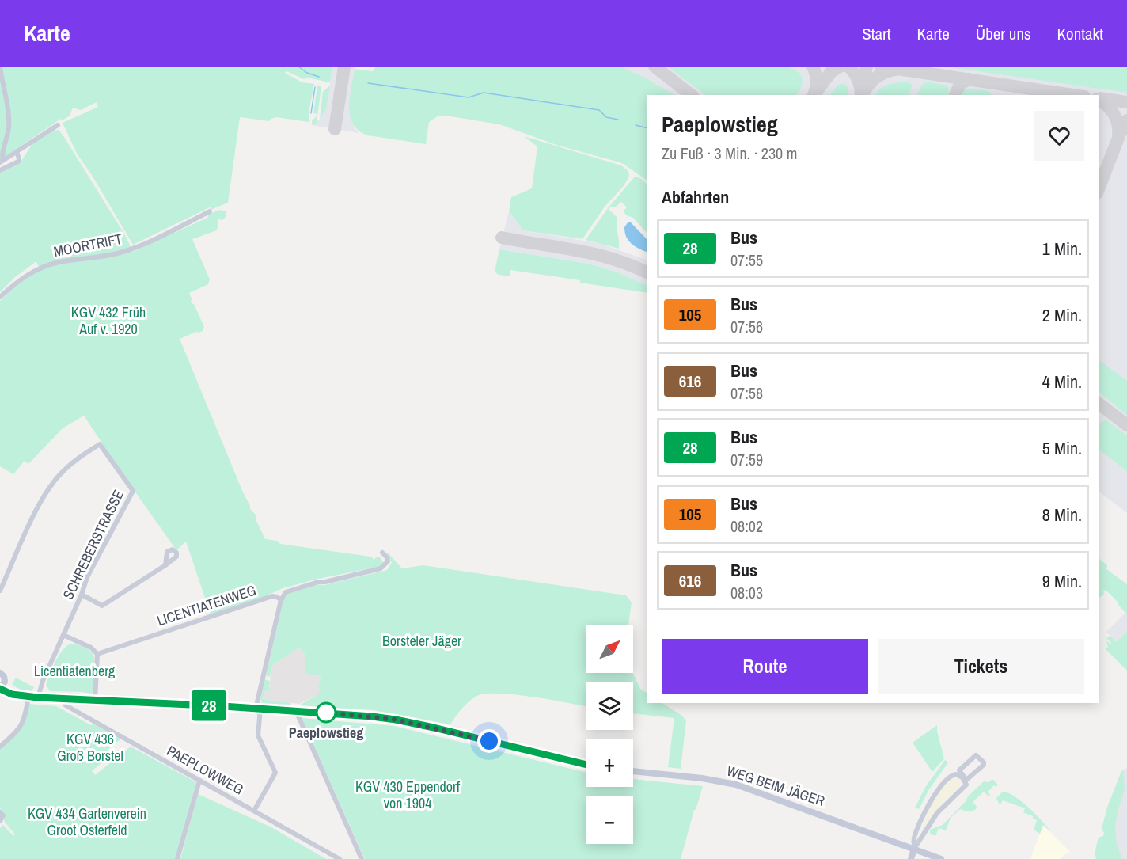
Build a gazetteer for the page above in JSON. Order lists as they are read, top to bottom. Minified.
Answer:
{"streets":{"street":["MOORTRIFT","SCHREBERSTRASSE","LICENTIATENWEG","PAEPLOWWEG","WEG BEIM JÄGER"]},"parks":["KGV 432 Früh Auf v. 1920","Borsteler Jäger","Licentiatenberg","KGV 436 Groß Borstel","KGV 430 Eppendorf von 1904","KGV 434 Gartenverein Groot Osterfeld"],"places":["Paeplowstieg"],"lines":["bus line 28"],"north":"top right","page":{"header":"Karte","nav":["Start","Karte","Über uns","Kontakt"],"on_map":"28","heading":[["Paeplowstieg","Zu Fuß · 3 Min. · 230 m"],"Abfahrten"],"list":[{"mark":"28","name":"Bus","note":"07:55","value":"1 Min."},{"mark":"105","name":"Bus","note":"07:56","value":"2 Min."},{"mark":"616","name":"Bus","note":"07:58","value":"4 Min."},{"mark":"28","name":"Bus","note":"07:59","value":"5 Min."},{"mark":"105","name":"Bus","note":"08:02","value":"8 Min."},{"mark":"616","name":"Bus","note":"08:03","value":"9 Min."}],"map_buttons":["+","−"],"buttons":["Route","Tickets"]}}
